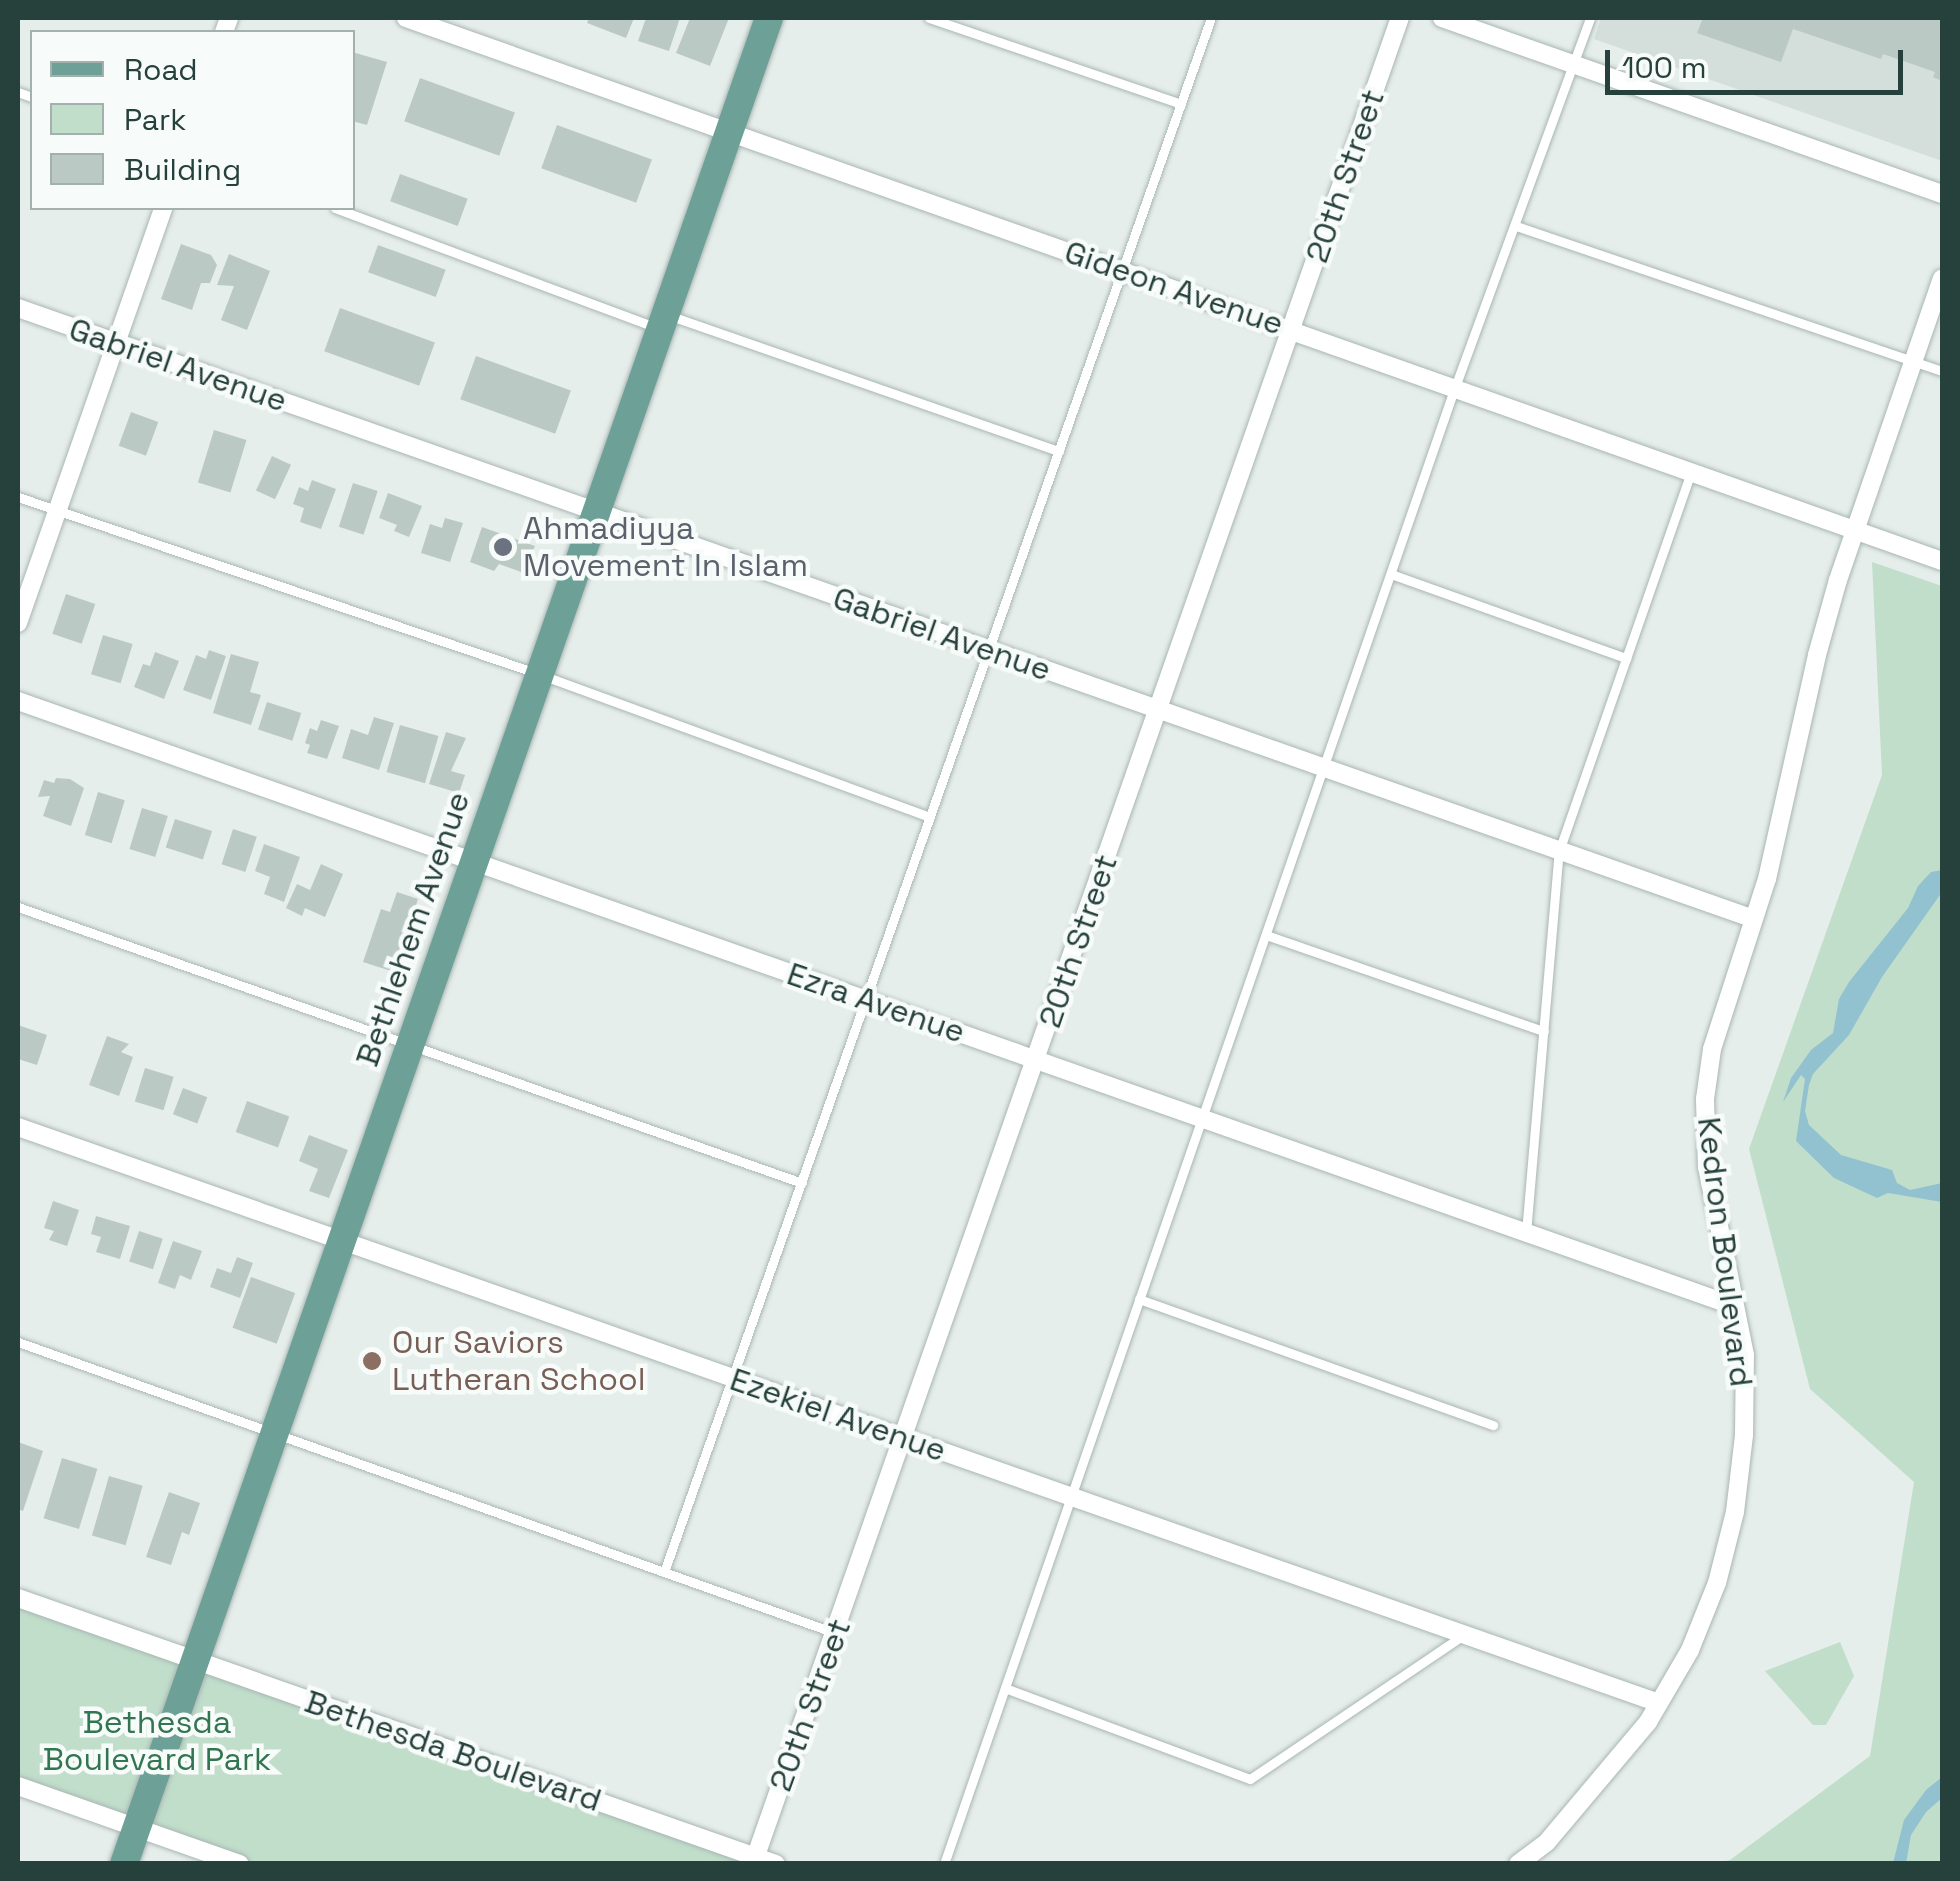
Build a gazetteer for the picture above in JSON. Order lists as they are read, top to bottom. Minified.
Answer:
{"streets":{"main road":["Bethlehem Avenue"],"street":["20th Street","Gideon Avenue","Gabriel Avenue","Ezra Avenue","Kedron Boulevard","Ezekiel Avenue","Bethesda Boulevard"]},"crossings":[["20th Street","Gideon Avenue"],["20th Street","Gabriel Avenue"],["20th Street","Ezra Avenue"],["20th Street","Ezekiel Avenue"],["20th Street","Bethesda Boulevard"],["Gideon Avenue","Bethlehem Avenue"],["Gideon Avenue","Kedron Boulevard"],["Gabriel Avenue","Bethlehem Avenue"],["Gabriel Avenue","Kedron Boulevard"],["Bethlehem Avenue","Ezra Avenue"],["Bethlehem Avenue","Ezekiel Avenue"],["Bethlehem Avenue","Bethesda Boulevard"],["Ezra Avenue","Kedron Boulevard"],["Kedron Boulevard","Ezekiel Avenue"]],"parks":["Bethesda Boulevard Park"],"places":["Ahmadiyya Movement In Islam","Our Saviors Lutheran School"],"legend":["Road","Park","Building"],"scale_bar":"100 m"}
